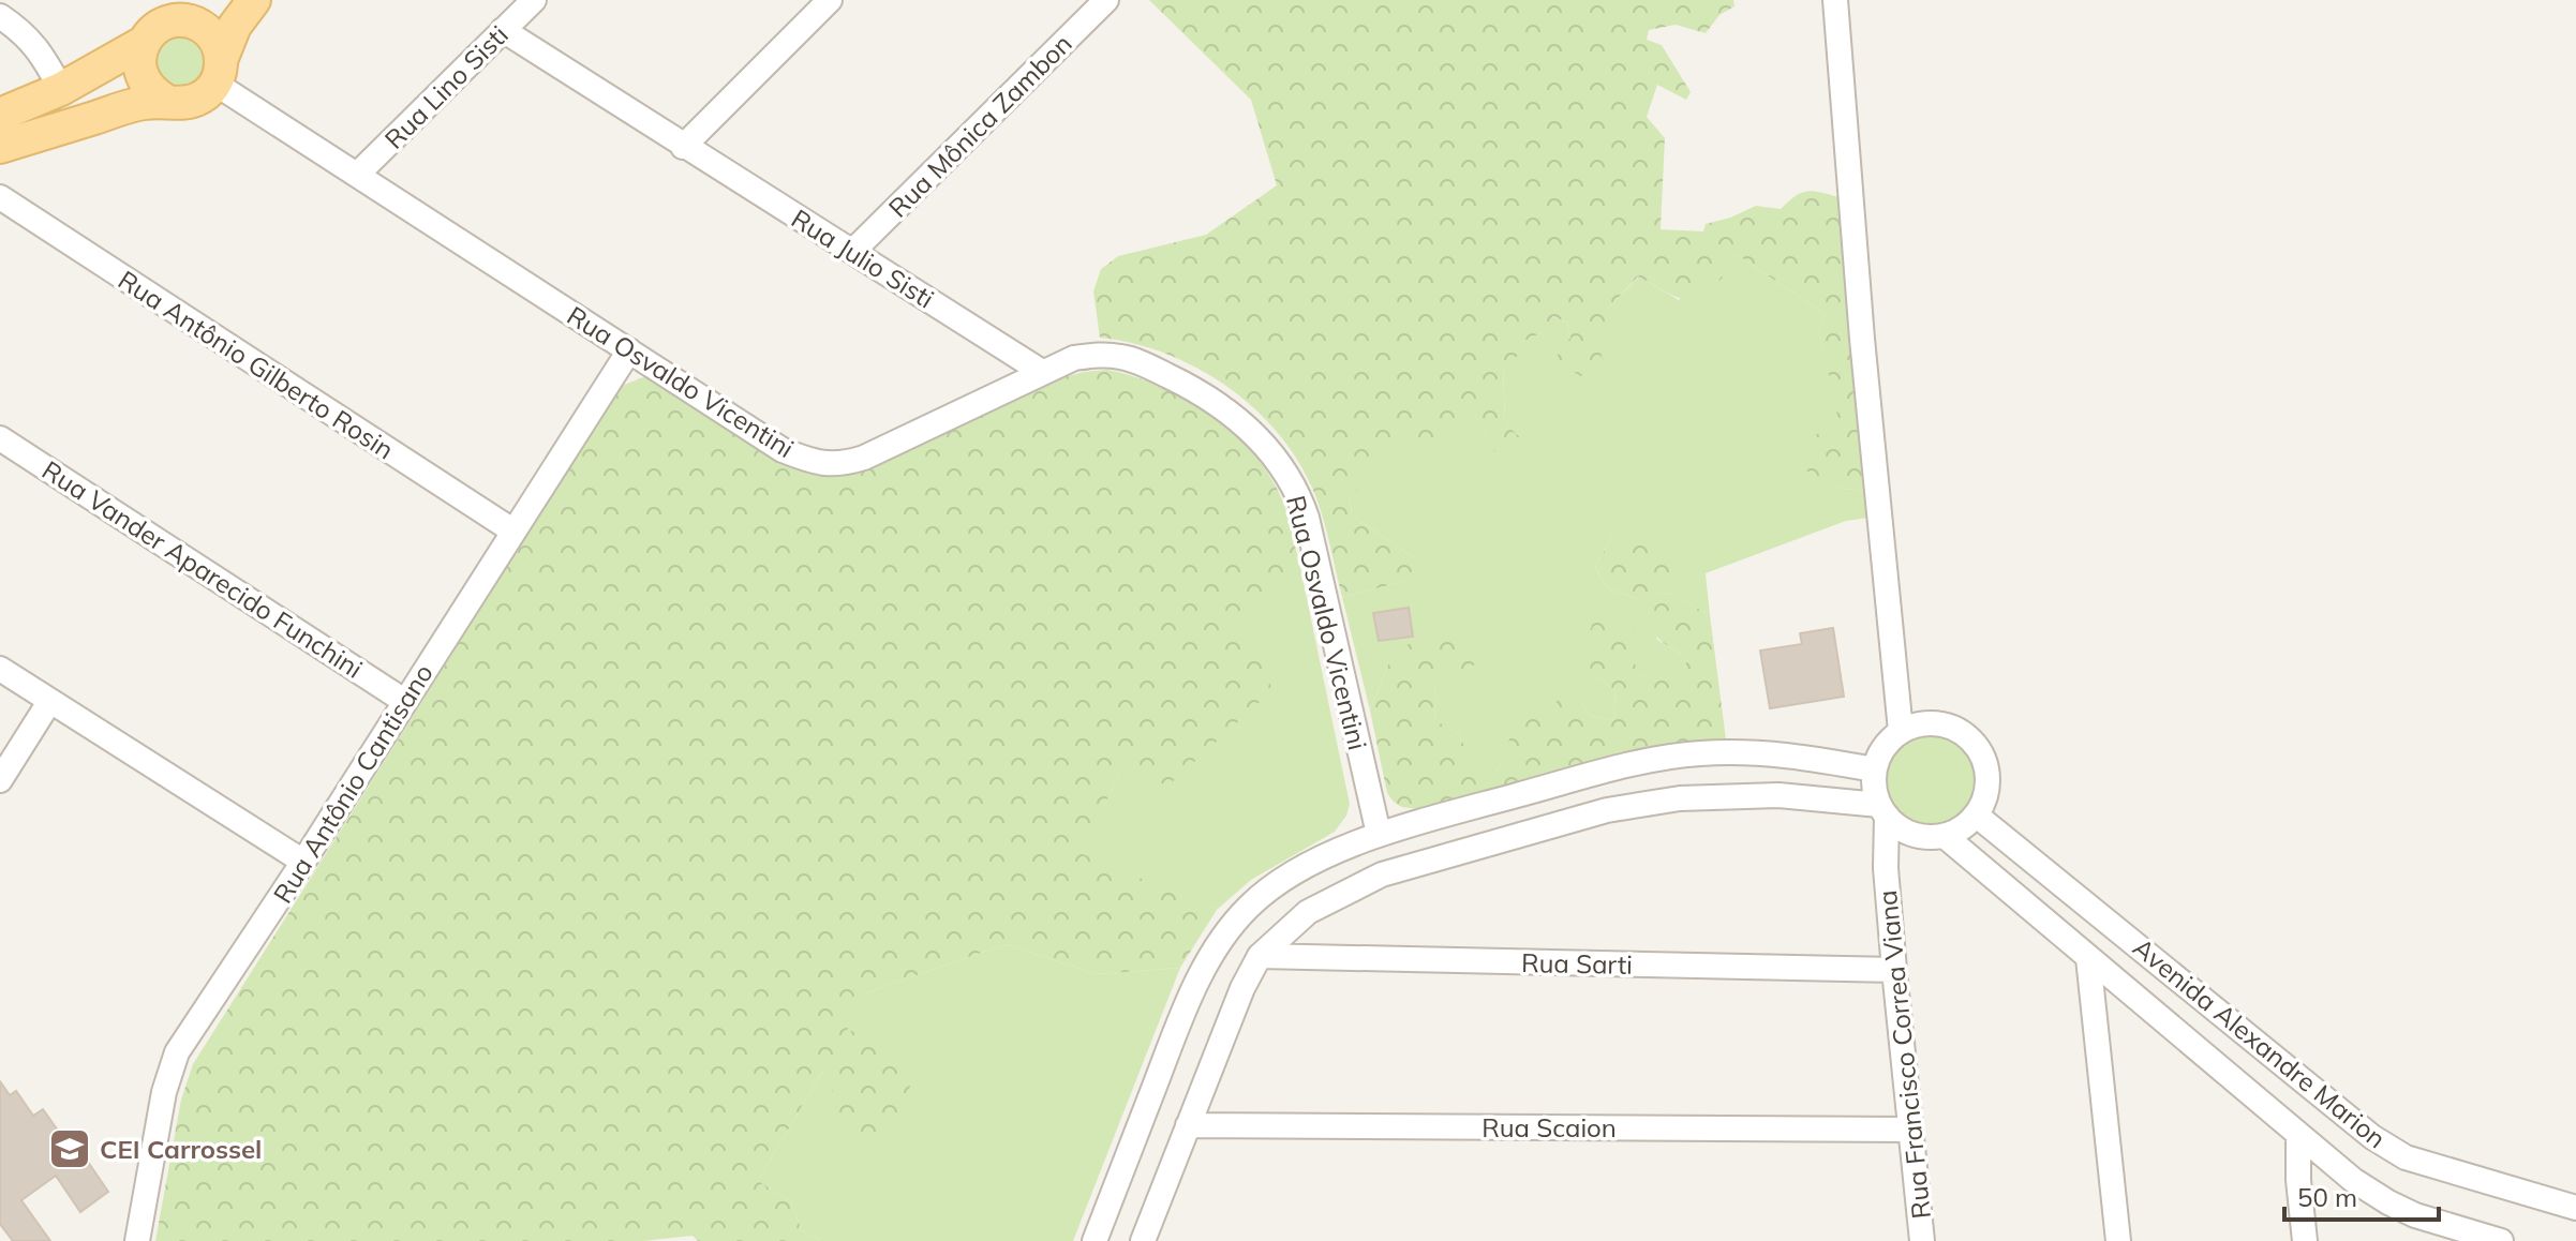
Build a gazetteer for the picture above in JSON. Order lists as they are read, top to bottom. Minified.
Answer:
{"streets":{"street":["Rua Lino Sisti","Rua Mônica Zambon","Rua Julio Sisti","Rua Antônio Gilberto Rosin","Rua Osvaldo Vicentini","Rua Vander Aparecido Funchini","Rua Antônio Cantisano","Rua Sarti","Avenida Alexandre Marion","Rua Francisco Correa Viana","Rua Scaion"]},"crossings":[["Rua Lino Sisti","Rua Julio Sisti"],["Rua Lino Sisti","Rua Osvaldo Vicentini"],["Rua Mônica Zambon","Rua Julio Sisti"],["Rua Julio Sisti","Rua Osvaldo Vicentini"],["Rua Antônio Gilberto Rosin","Rua Antônio Cantisano"],["Rua Osvaldo Vicentini","Rua Antônio Cantisano"],["Rua Vander Aparecido Funchini","Rua Antônio Cantisano"],["Rua Sarti","Rua Francisco Correa Viana"],["Avenida Alexandre Marion","Rua Francisco Correa Viana"],["Rua Francisco Correa Viana","Rua Scaion"]],"places":{"school or university":["CEI Carrossel"]},"scale_bar":"50 m"}
